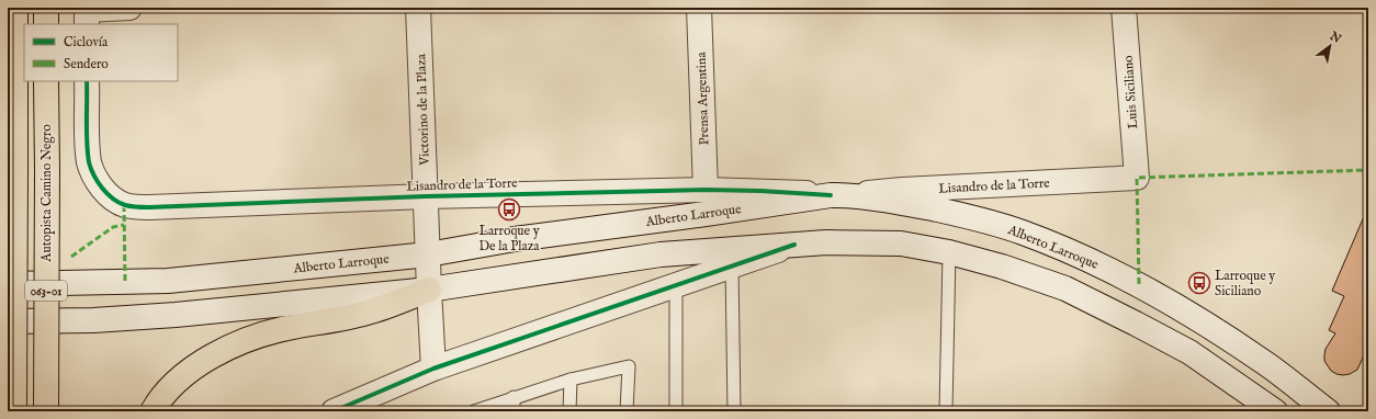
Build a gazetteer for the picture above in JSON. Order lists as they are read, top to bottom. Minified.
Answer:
{"streets":{"highway":["Autopista Camino Negro","063-01"],"main road":["Luis Siciliano","Prensa Argentina","Victorino de la Plaza","Lisandro de la Torre","Alberto Larroque"]},"crossings":[["Luis Siciliano","Lisandro de la Torre"],["Prensa Argentina","Lisandro de la Torre"],["Victorino de la Plaza","Lisandro de la Torre"],["Victorino de la Plaza","Alberto Larroque"],["Lisandro de la Torre","Alberto Larroque"]],"places":{"bus stop":["Larroque y De la Plaza","Larroque y Siciliano"]},"legend":["Ciclovía","Sendero"],"north":"top right"}
